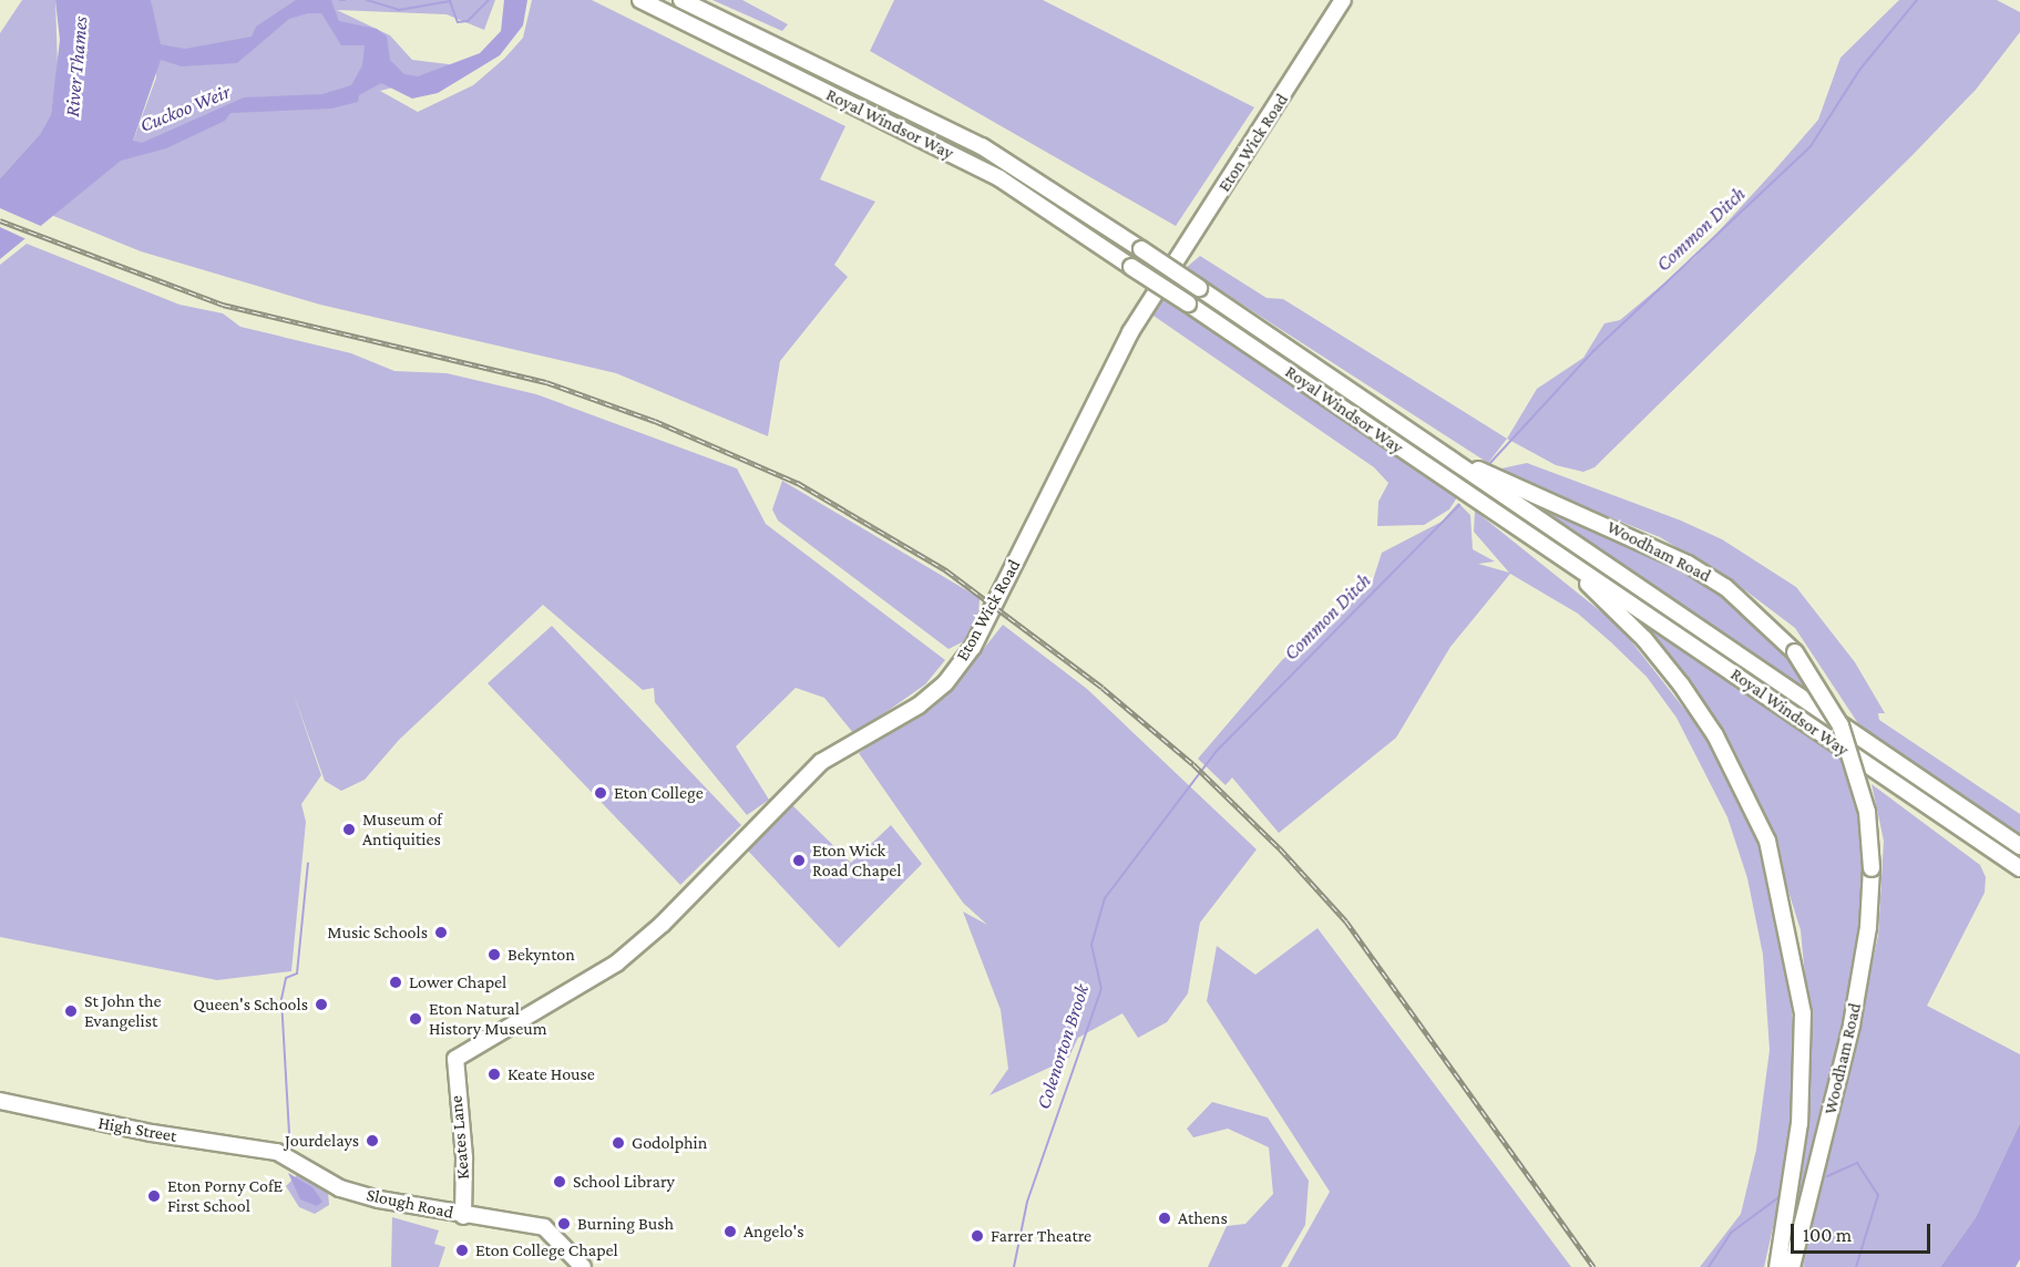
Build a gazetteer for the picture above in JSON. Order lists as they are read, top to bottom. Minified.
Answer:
{"streets":{"main road":["Royal Windsor Way","Eton Wick Road","Woodham Road","High Street","Keates Lane","Slough Road"]},"crossings":[["Royal Windsor Way","Woodham Road"],["Eton Wick Road","Keates Lane"],["High Street","Slough Road"],["Keates Lane","Slough Road"]],"water":["River Thames","Cuckoo Weir","Common Ditch","Colenorton Brook"],"places":["Eton College","Museum of Antiquities","Eton Wick Road Chapel","Music Schools","Bekynton","Lower Chapel","Queen's Schools","St John the Evangelist","Eton Natural History Museum","Keate House","Jourdelays","Godolphin","School Library","Eton Porny CofE First School","Athens","Burning Bush","Angelo's","Farrer Theatre","Eton College Chapel"],"scale_bar":"100 m"}
